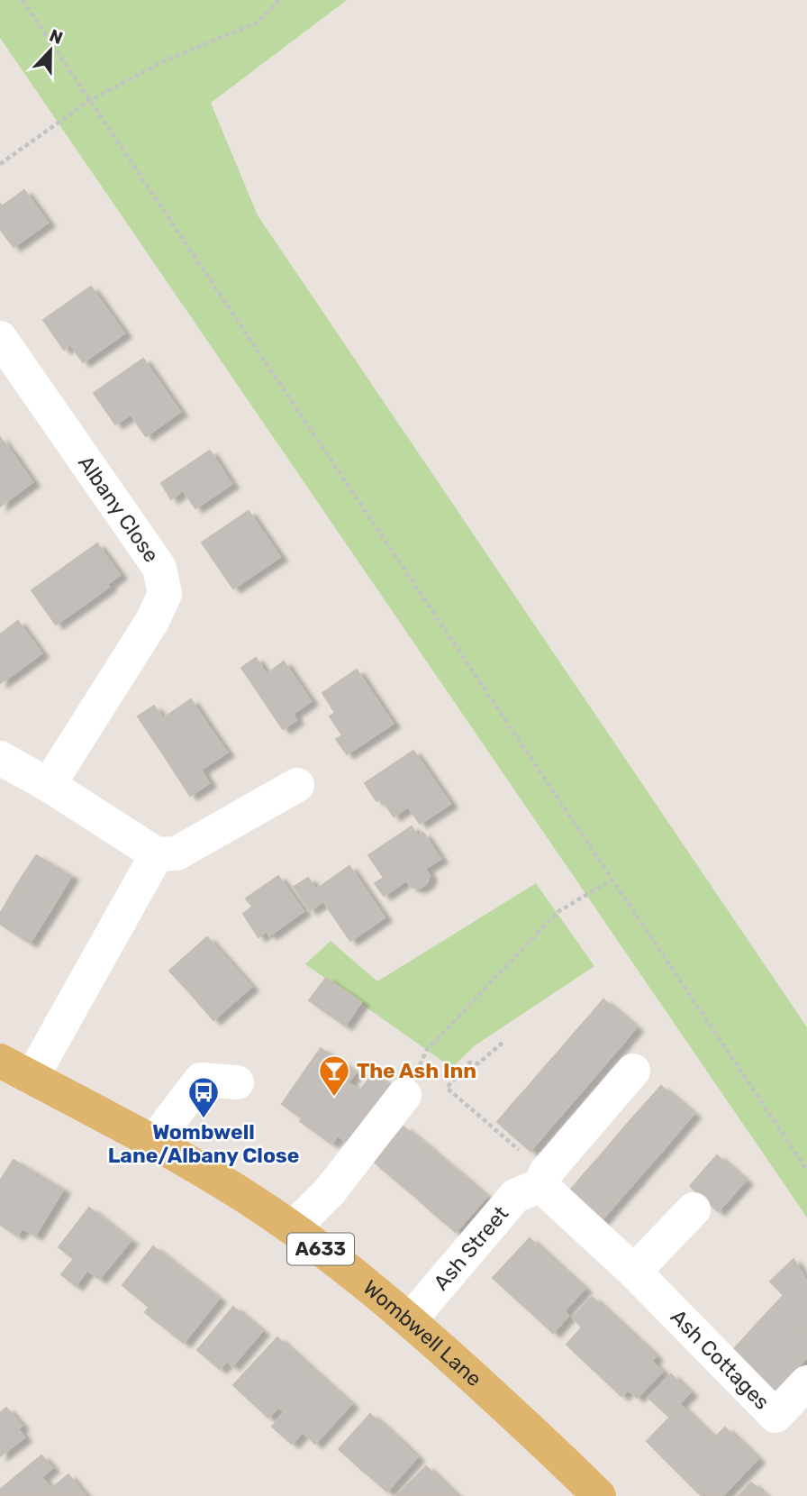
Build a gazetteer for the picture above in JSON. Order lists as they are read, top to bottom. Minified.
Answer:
{"streets":{"main road":["A633","Wombwell Lane"],"street":["Albany Close","Ash Street","Ash Cottages"]},"crossings":[["Ash Street","Wombwell Lane"]],"places":{"bar":["The Ash Inn"],"bus stop":["Wombwell Lane/Albany Close"]},"north":"top"}
